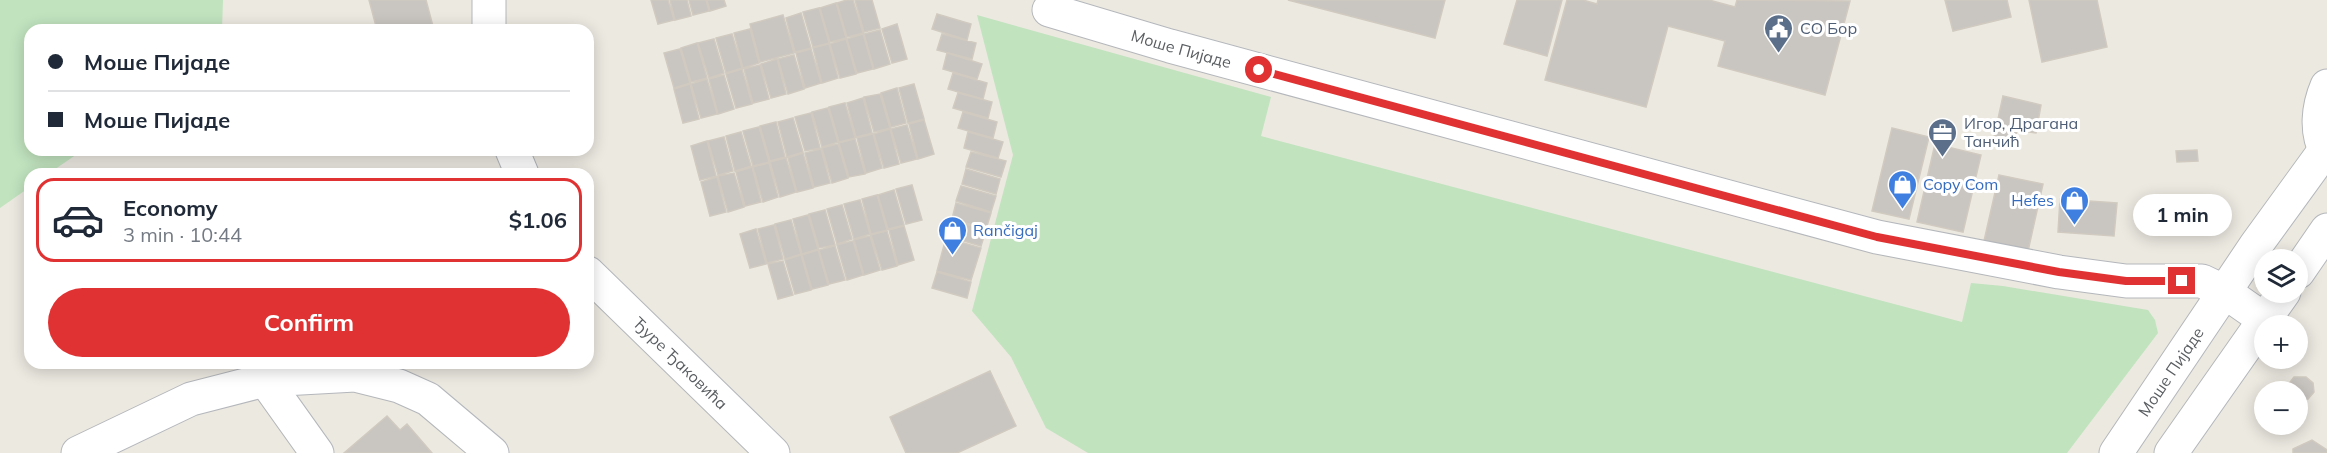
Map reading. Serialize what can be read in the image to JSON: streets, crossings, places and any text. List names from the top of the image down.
{
  "streets": {
    "street": ["Моше Пијаде", "Ђуре Ђаковића"]
  },
  "places": {
    "public building": ["СО Бор"],
    "office": ["Игор, Драгана Танчић"],
    "shop": ["Copy Com", "Hefes", "Rančigaj"]
  },
  "page": {
    "banner": ["Моше Пијаде", "Моше Пијаде"],
    "list": [
      {
        "name": "Economy",
        "note": "3 min · 10:44",
        "value": "$1.06"
      }
    ],
    "bubble": "1 min",
    "map_buttons": ["+", "−"],
    "buttons": "Confirm"
  }
}
